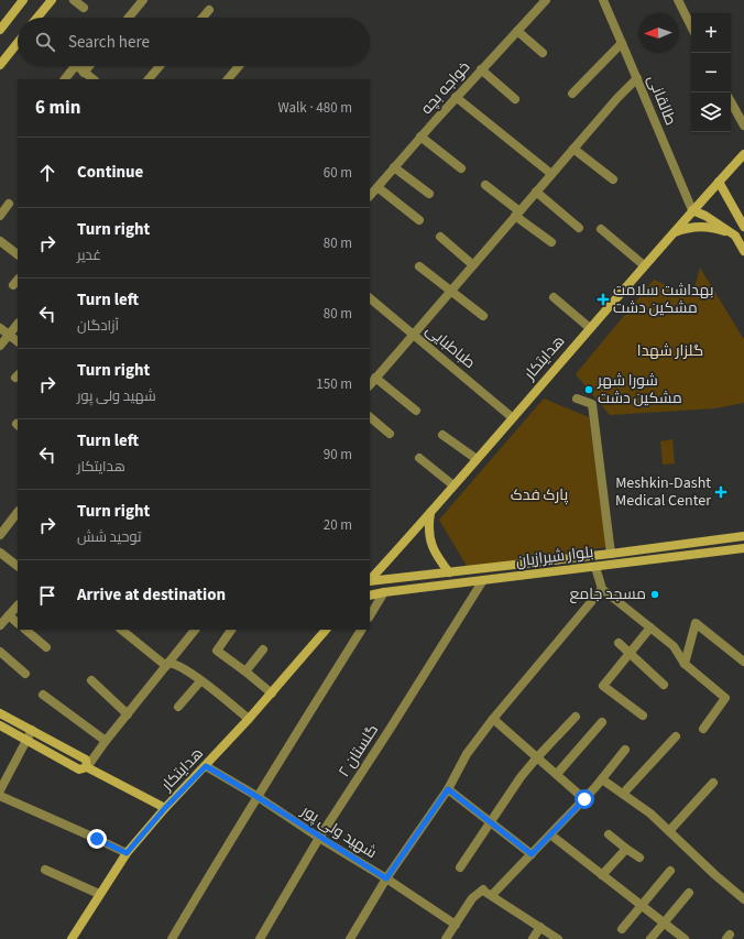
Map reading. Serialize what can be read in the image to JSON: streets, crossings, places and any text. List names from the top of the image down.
{
  "streets": {
    "main road": ["هدایتکار", "بلوار شیرازیان"],
    "street": [
      "خواجه بچه",
      "طالقانی",
      "طباطبایی",
      "گلستان ۲",
      "شهید ولی پور"
    ]
  },
  "crossings": [
    ["طالقانی", "هدایتکار"],
    ["طباطبایی", "هدایتکار"],
    ["هدایتکار", "شهید ولی پور"],
    ["بلوار شیرازیان", "گلستان ۲"],
    ["گلستان ۲", "شهید ولی پور"]
  ],
  "parks": ["گلزار شهدا", "پارک فدک"],
  "places": {
    "health": ["بهداشت سلامت مشکین دشت", "Meshkin-Dasht Medical Center"],
    "other": ["شورا شهر مشکین دشت", "مسجد جامع"]
  },
  "north": "left",
  "page": {
    "map_buttons": ["+", "−"],
    "search": "Search here",
    "heading": ["6 min", "Walk · 480 m"],
    "list": [
      ["Continue", "60 m"],
      ["Turn right", "غدیر", "80 m"],
      ["Turn left", "آزادگان", "80 m"],
      ["Turn right", "شهید ولی پور", "150 m"],
      ["Turn left", "هدایتکار", "90 m"],
      ["Turn right", "توحید شش", "20 m"],
      "Arrive at destination"
    ]
  }
}
